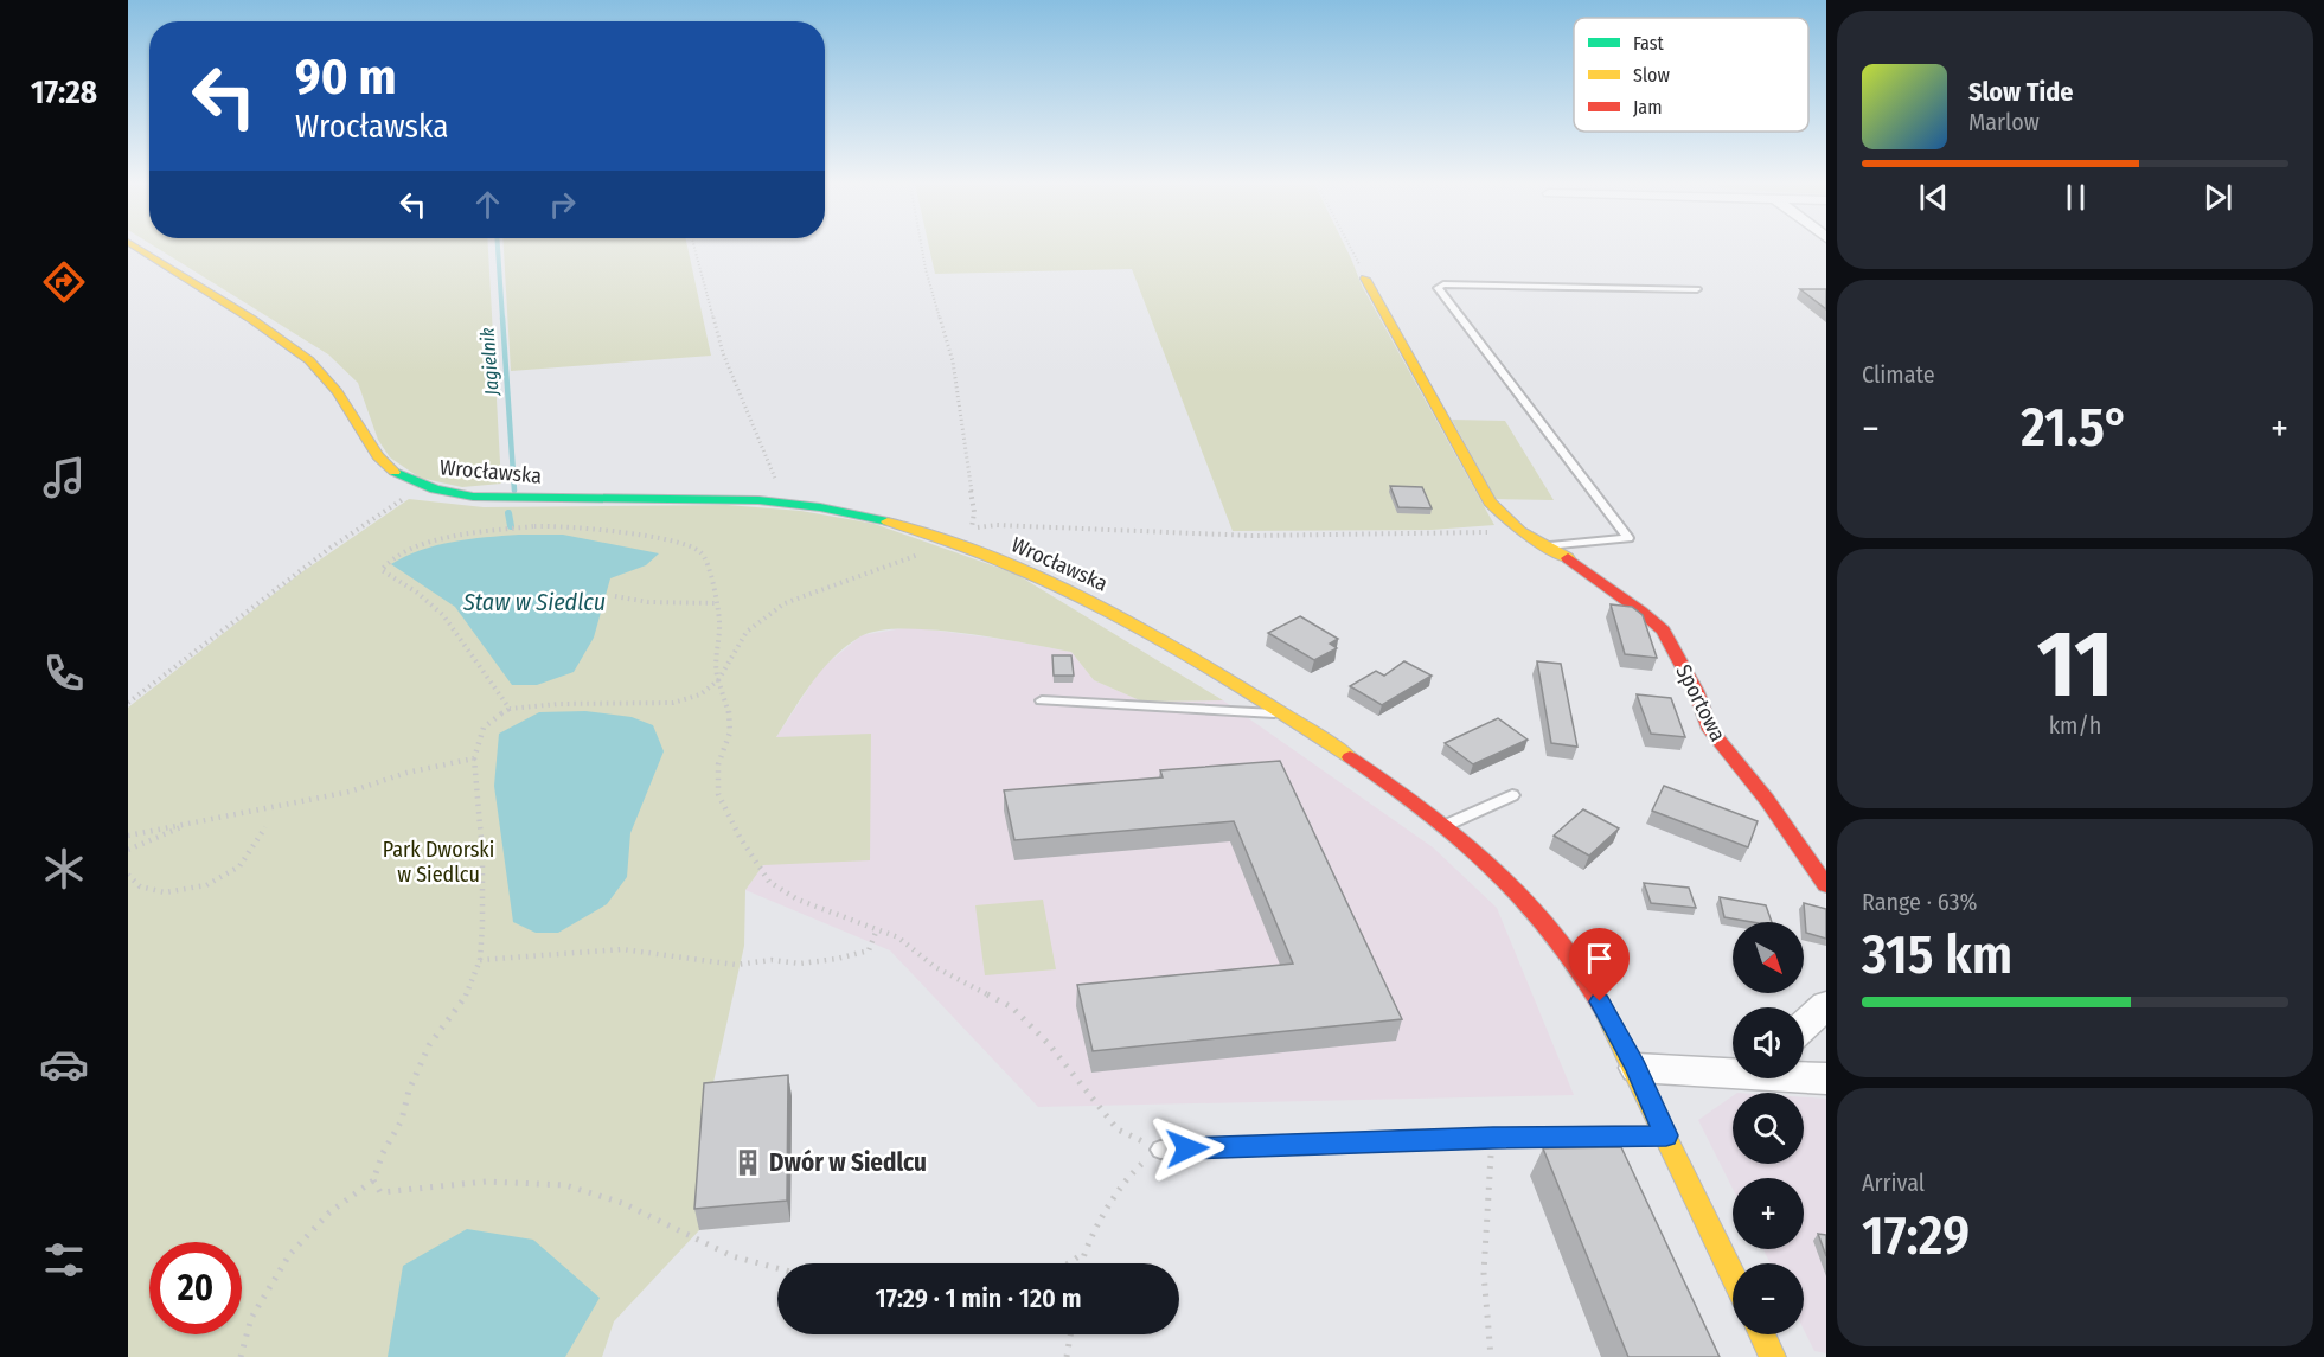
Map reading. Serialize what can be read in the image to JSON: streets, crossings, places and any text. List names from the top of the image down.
{
  "streets": {
    "street": ["Wrocławska", "Sportowa"]
  },
  "water": ["Jagielnik", "Staw w Siedlcu"],
  "parks": ["Park Dworski w Siedlcu"],
  "places": {
    "building": ["Dwór w Siedlcu"]
  },
  "legend": ["Fast", "Slow", "Jam"],
  "north": "bottom right",
  "page": {
    "tabs": "17:28",
    "turn": ["90 m", "Wrocławska"],
    "song": ["Slow Tide", "Marlow"],
    "tile": [
      "Climate",
      ["11", "km/h"],
      ["Range · 63%", "315 km"],
      ["Arrival", "17:29"]
    ],
    "heat": ["−", "21.5°", "+"],
    "map_buttons": ["+", "−"],
    "limit": "20",
    "trip": "17:29 · 1 min · 120 m"
  }
}
